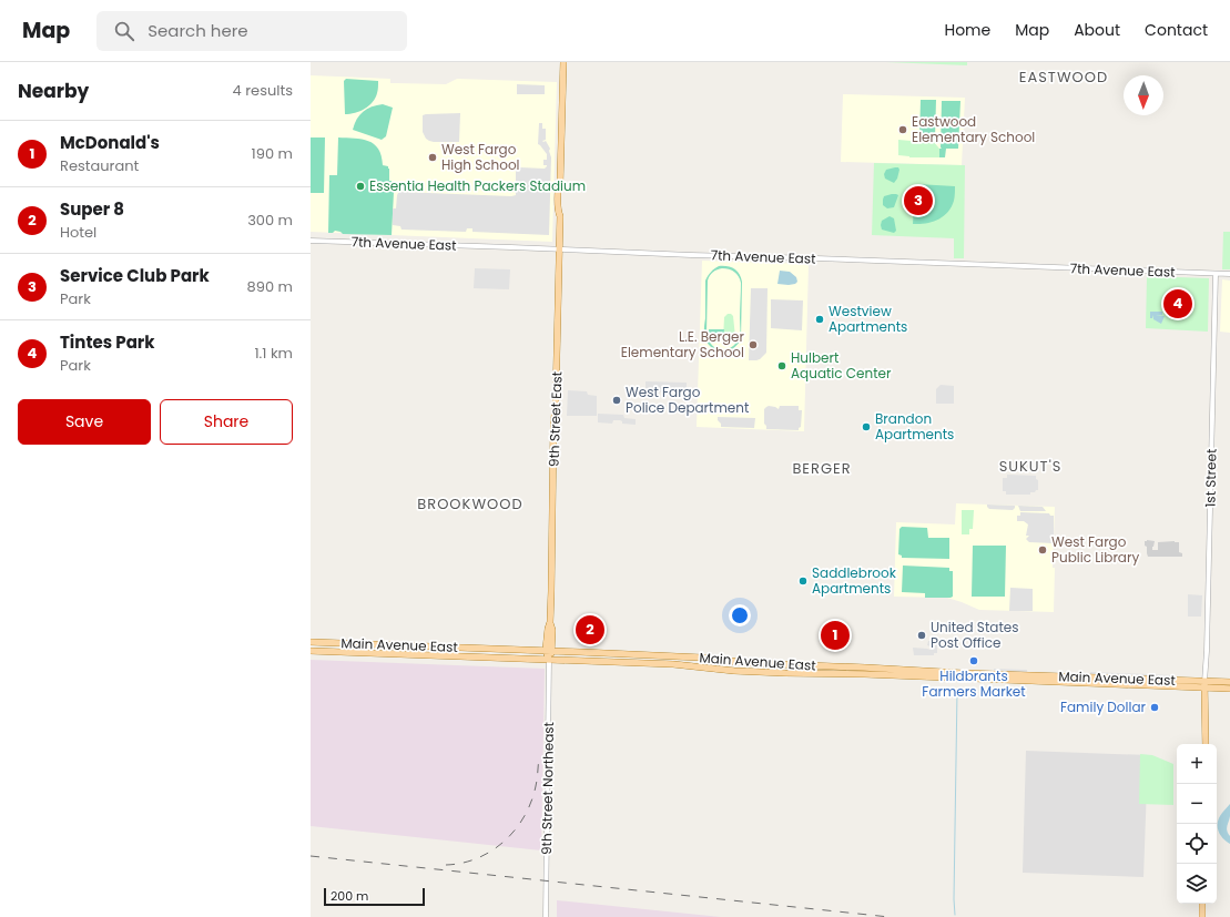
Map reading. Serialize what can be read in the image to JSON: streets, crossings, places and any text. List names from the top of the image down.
{
  "streets": {
    "main road": ["9th Street East", "Main Avenue East"],
    "street": ["7th Avenue East", "1st Street", "9th Street Northeast"]
  },
  "crossings": [
    ["7th Avenue East", "9th Street East"],
    ["7th Avenue East", "1st Street"],
    ["9th Street East", "Main Avenue East"],
    ["9th Street East", "9th Street Northeast"],
    ["1st Street", "Main Avenue East"],
    ["Main Avenue East", "9th Street Northeast"]
  ],
  "districts": [
    "EASTWOOD",
    "SUKUT'S",
    "BERGER",
    "BROOKWOOD"
  ],
  "places": [
    "Eastwood Elementary School",
    "West Fargo High School",
    "Essentia Health Packers Stadium",
    "Westview Apartments",
    "L.E. Berger Elementary School",
    "Hulbert Aquatic Center",
    "West Fargo Police Department",
    "Brandon Apartments",
    "West Fargo Public Library",
    "Saddlebrook Apartments",
    "United States Post Office",
    "Hildbrants Farmers Market",
    "Family Dollar"
  ],
  "scale_bar": "200 m",
  "north": "bottom",
  "page": {
    "header": "Map",
    "search": "Search here",
    "nav": [
      "Home",
      "Map",
      "About",
      "Contact"
    ],
    "heading": ["Nearby", "4 results"],
    "list": [
      {
        "mark": "1",
        "name": "McDonald's",
        "note": "Restaurant",
        "value": "190 m"
      },
      {
        "mark": "2",
        "name": "Super 8",
        "note": "Hotel",
        "value": "300 m"
      },
      {
        "mark": "3",
        "name": "Service Club Park",
        "note": "Park",
        "value": "890 m"
      },
      {
        "mark": "4",
        "name": "Tintes Park",
        "note": "Park",
        "value": "1.1 km"
      }
    ],
    "pins": [
      "3",
      "4",
      "2",
      "1"
    ],
    "buttons": ["Save", "Share"],
    "map_buttons": ["+", "−"],
    "scale": "200 m"
  }
}
